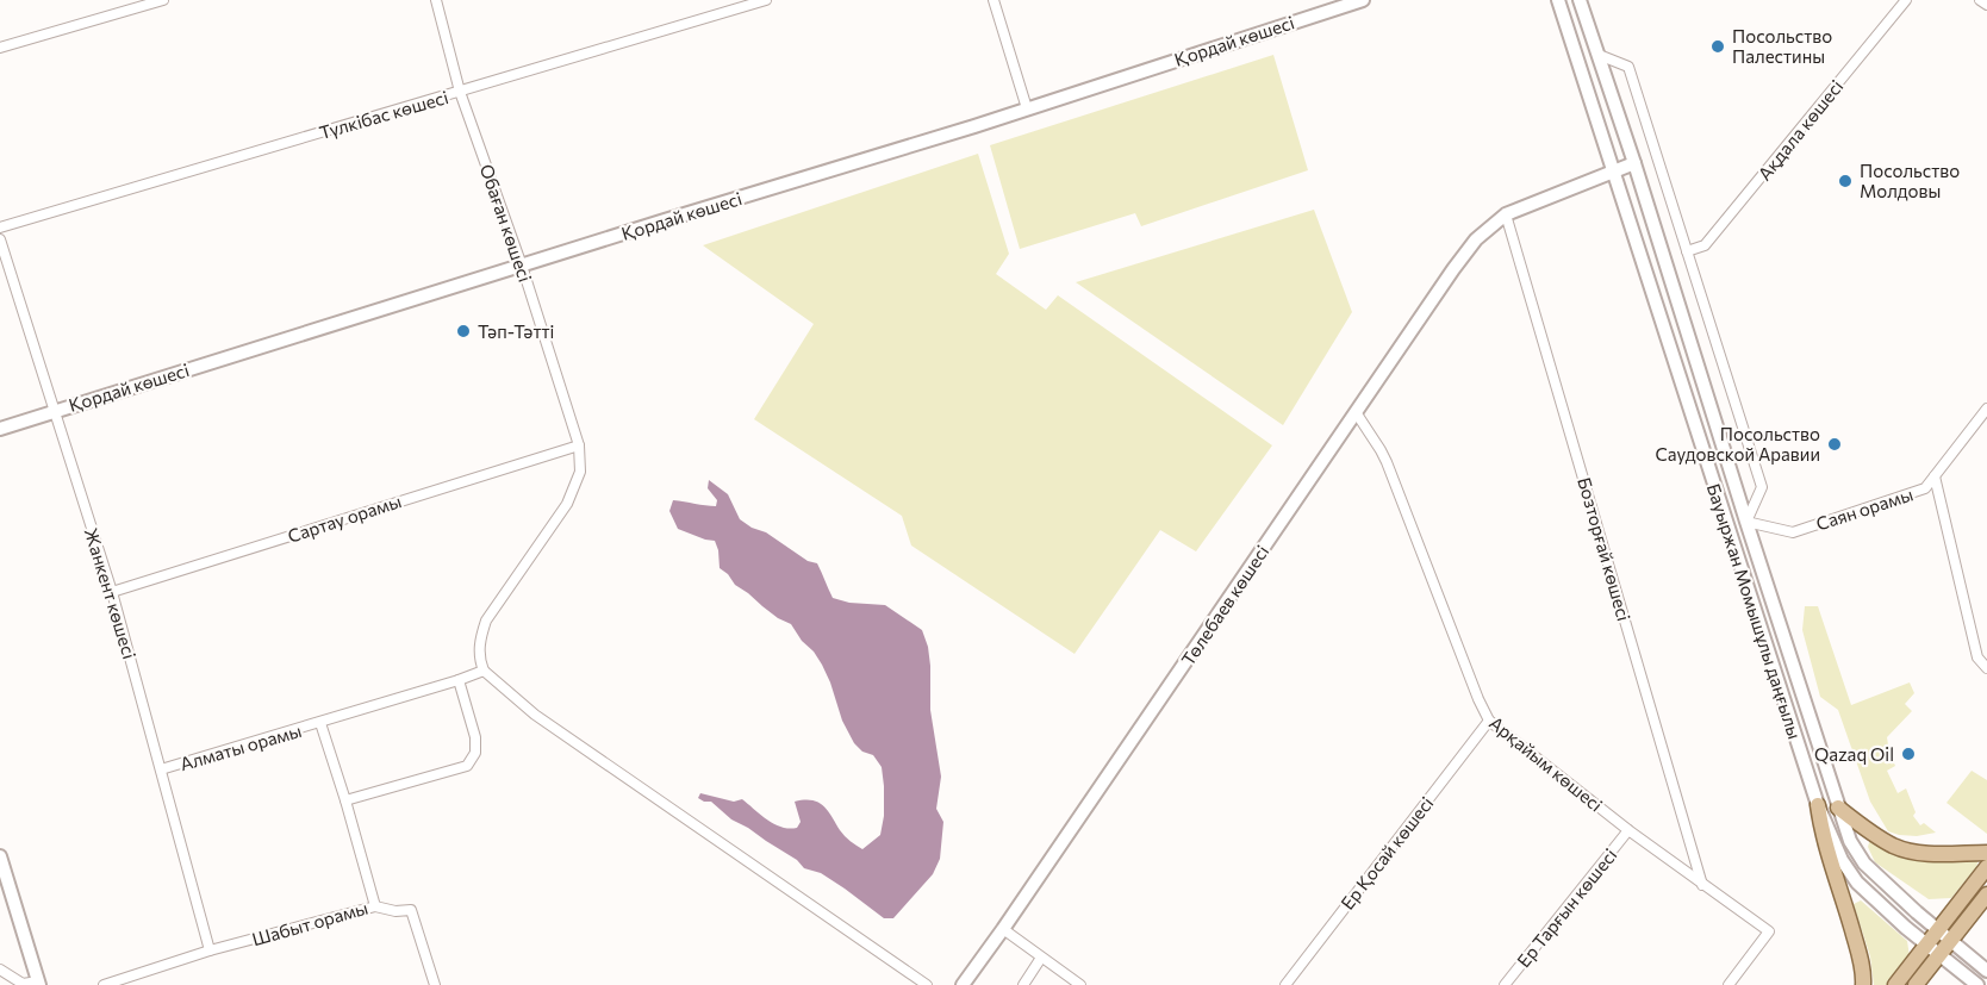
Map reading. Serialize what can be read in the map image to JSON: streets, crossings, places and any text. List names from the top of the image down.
{
  "streets": {
    "street": [
      "Қордай көшесі",
      "Түлкібас көшесі",
      "Ақдала көшесі",
      "Обаған көшесі",
      "Саян орамы",
      "Сартау орамы",
      "Бозторғай көшесі",
      "Жанкент көшесі",
      "Төлебаев көшесі",
      "Бауыржан Момышұлы даңғылы",
      "Алматы орамы",
      "Арқайым көшесі",
      "Ер Қосай көшесі",
      "Ер Тарғын көшесі",
      "Шабыт орамы"
    ]
  },
  "crossings": [
    ["Қордай көшесі", "Обаған көшесі"],
    ["Қордай көшесі", "Жанкент көшесі"],
    ["Түлкібас көшесі", "Обаған көшесі"],
    ["Обаған көшесі", "Сартау орамы"],
    ["Саян орамы", "Бауыржан Момышұлы даңғылы"],
    ["Сартау орамы", "Жанкент көшесі"],
    ["Бозторғай көшесі", "Төлебаев көшесі"],
    ["Бозторғай көшесі", "Арқайым көшесі"],
    ["Жанкент көшесі", "Алматы орамы"],
    ["Жанкент көшесі", "Шабыт орамы"],
    ["Төлебаев көшесі", "Арқайым көшесі"],
    ["Алматы орамы", "Шабыт орамы"],
    ["Арқайым көшесі", "Ер Қосай көшесі"],
    ["Арқайым көшесі", "Ер Тарғын көшесі"]
  ],
  "places": [
    "Посольство Палестины",
    "Посольство Молдовы",
    "Тәп-Тәтті",
    "Посольство Саудовской Аравии",
    "Qazaq Oil"
  ]
}
